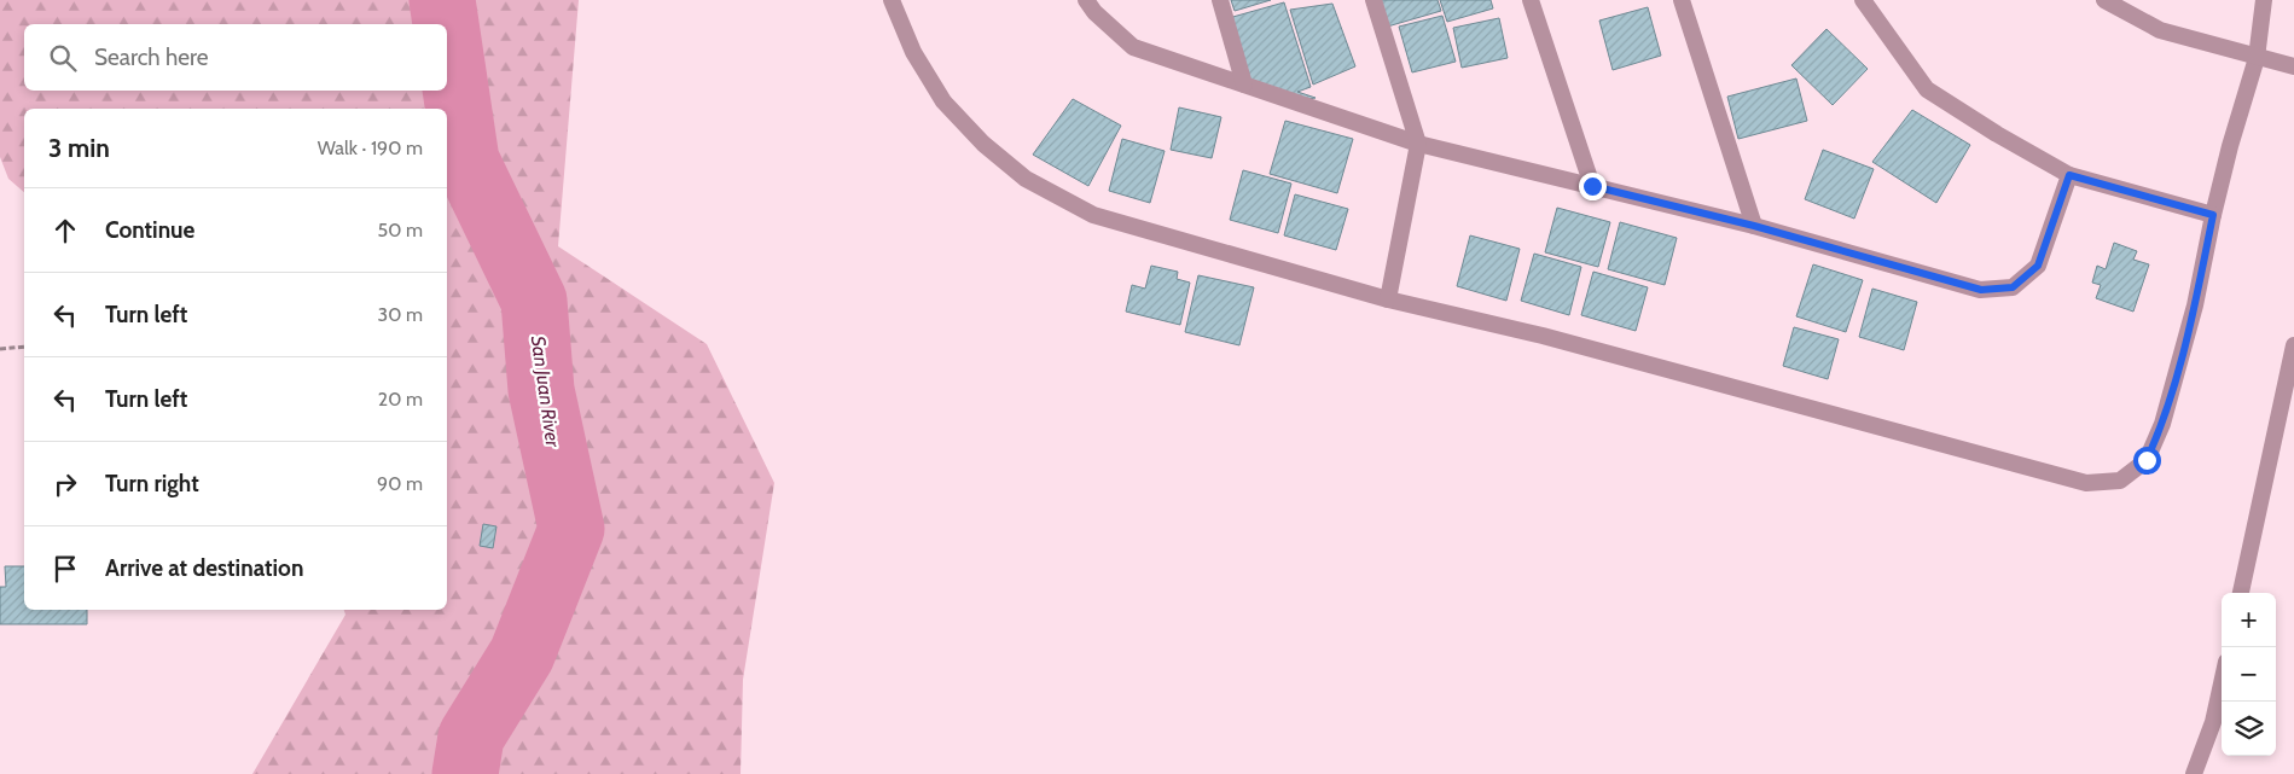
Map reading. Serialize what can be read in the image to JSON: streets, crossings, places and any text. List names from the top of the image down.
{
  "water": ["San Juan River"],
  "page": {
    "search": "Search here",
    "heading": ["3 min", "Walk · 190 m"],
    "list": [
      ["Continue", "50 m"],
      ["Turn left", "30 m"],
      ["Turn left", "20 m"],
      ["Turn right", "90 m"],
      "Arrive at destination"
    ],
    "map_buttons": ["+", "−"]
  }
}
